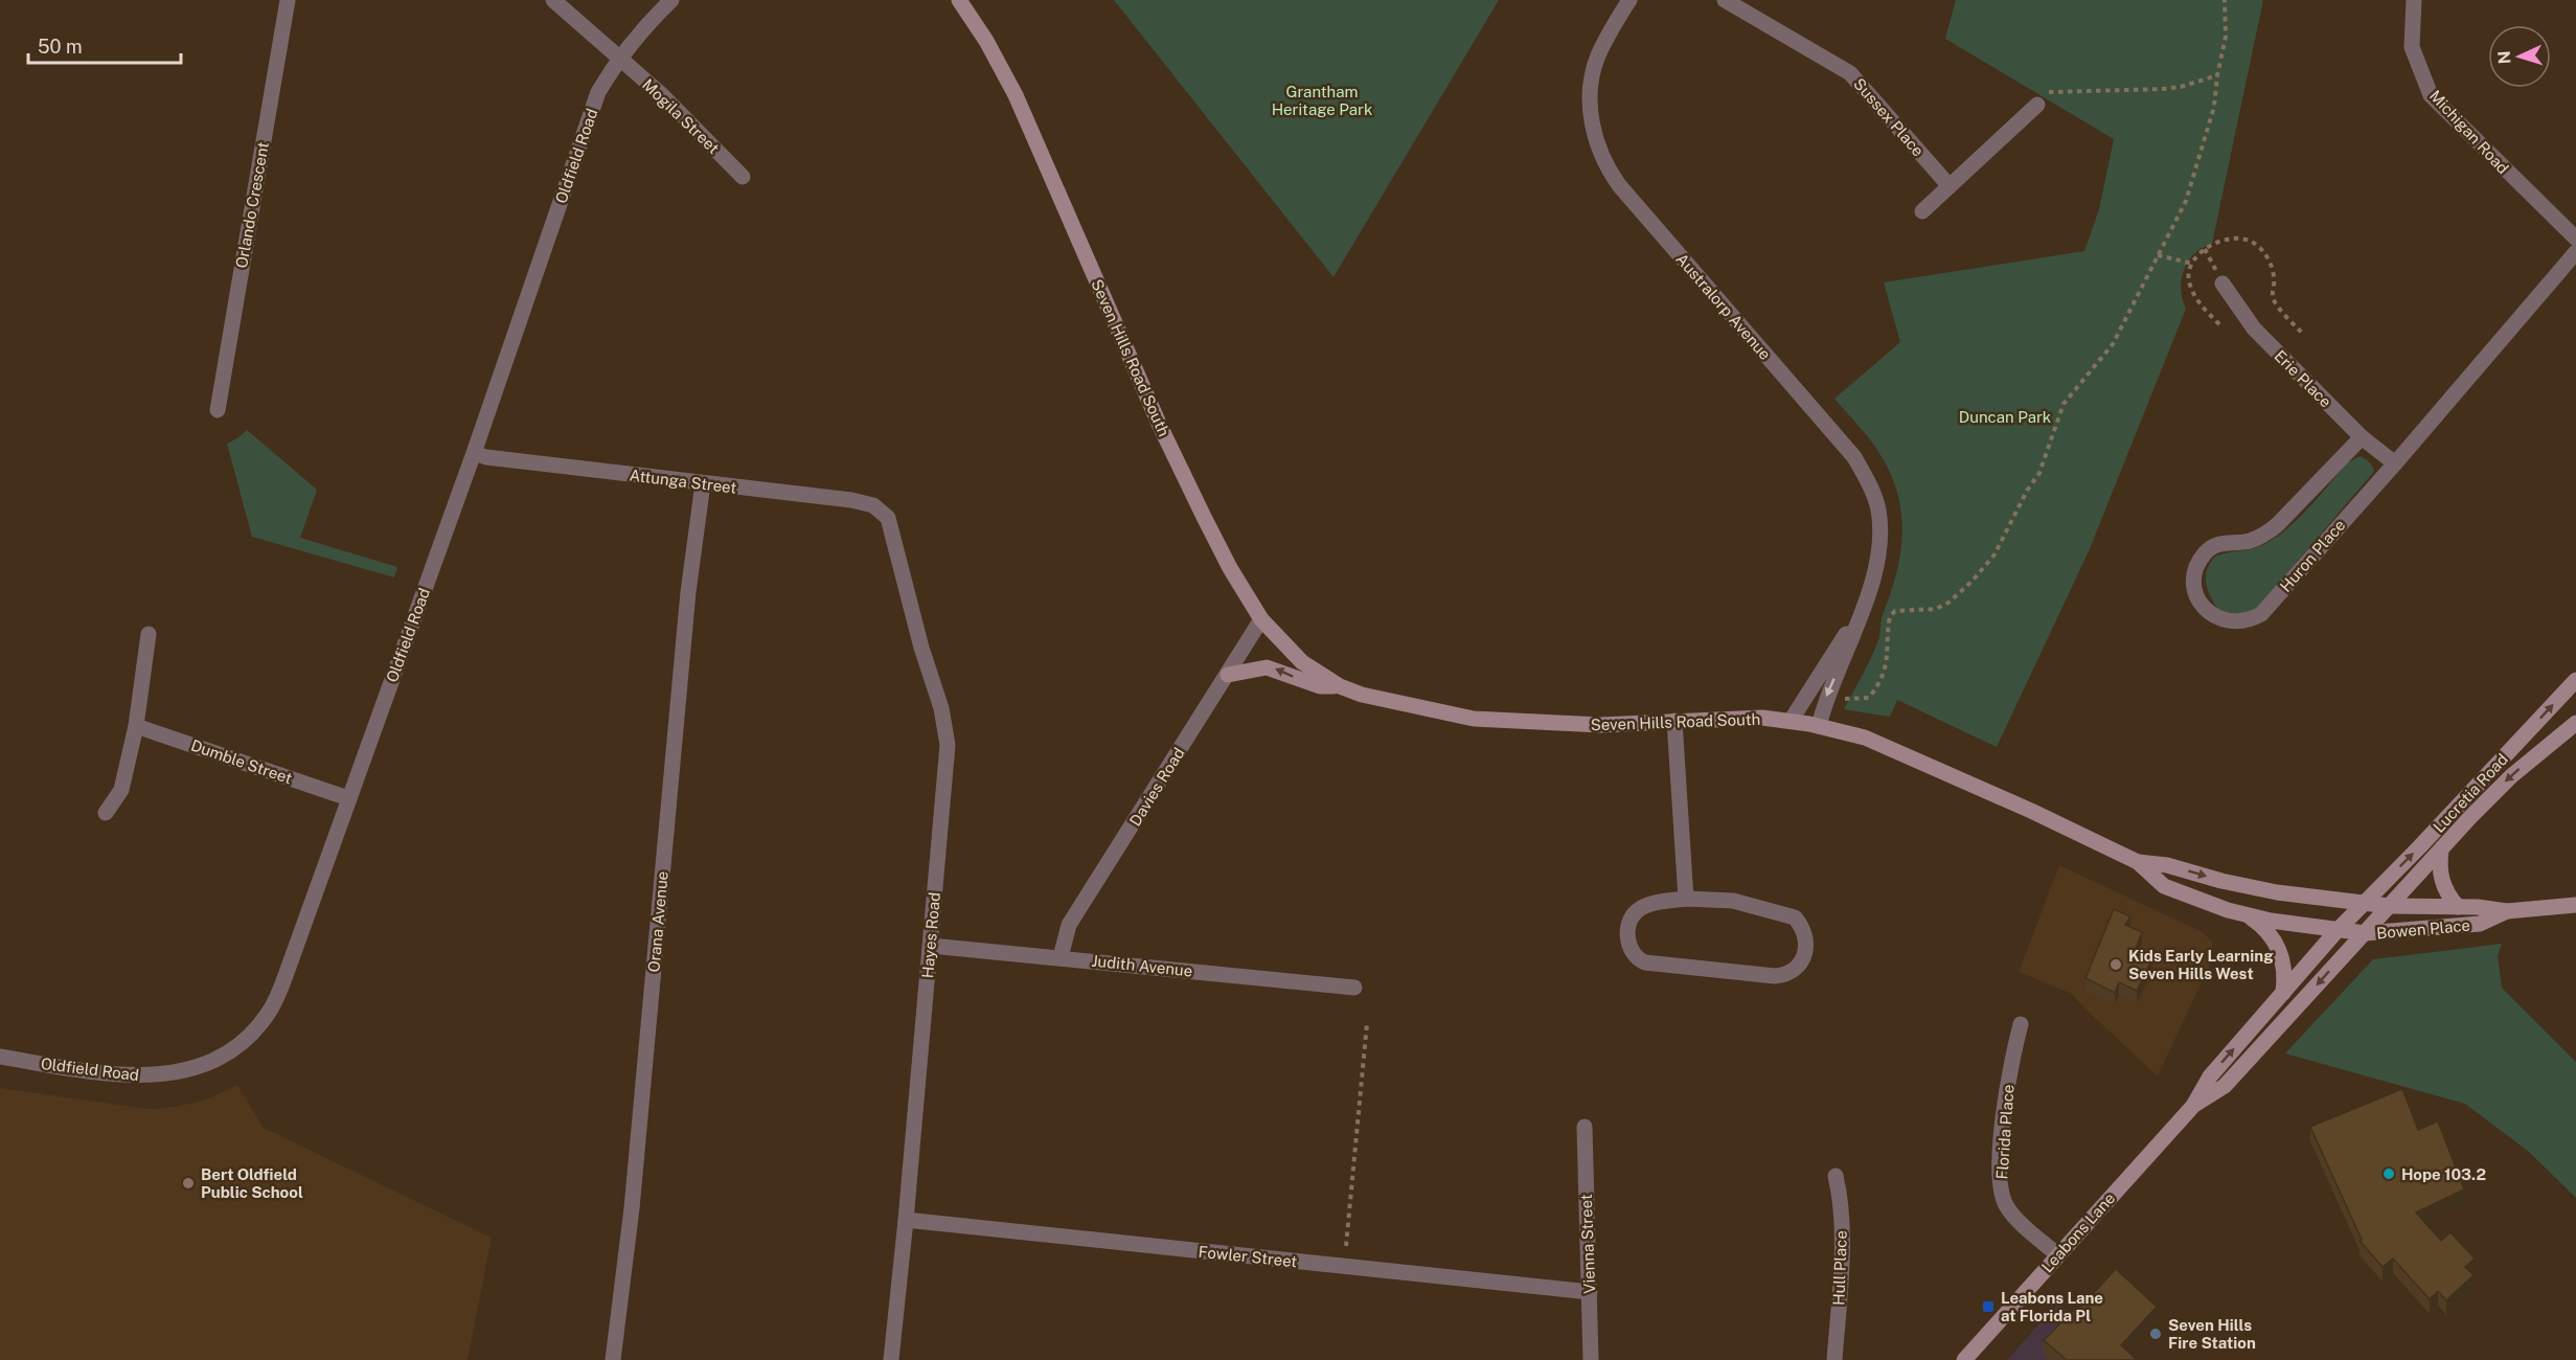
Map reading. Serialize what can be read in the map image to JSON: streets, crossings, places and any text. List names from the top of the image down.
{
  "streets": {
    "street": [
      "Mogila Street",
      "Sussex Place",
      "Michigan Road",
      "Oldfield Road",
      "Orlando Crescent",
      "Australorp Avenue",
      "Seven Hills Road South",
      "Erie Place",
      "Attunga Street",
      "Huron Place",
      "Dumble Street",
      "Davies Road",
      "Lucretia Road",
      "Orana Avenue",
      "Bowen Place",
      "Hayes Road",
      "Judith Avenue",
      "Florida Place",
      "Leabons Lane",
      "Vienna Street",
      "Fowler Street",
      "Hull Place"
    ]
  },
  "crossings": [
    ["Mogila Street", "Oldfield Road"],
    ["Oldfield Road", "Attunga Street"],
    ["Oldfield Road", "Dumble Street"],
    ["Australorp Avenue", "Seven Hills Road South"],
    ["Seven Hills Road South", "Davies Road"],
    ["Seven Hills Road South", "Lucretia Road"],
    ["Seven Hills Road South", "Bowen Place"],
    ["Seven Hills Road South", "Leabons Lane"],
    ["Erie Place", "Huron Place"],
    ["Attunga Street", "Orana Avenue"],
    ["Attunga Street", "Hayes Road"],
    ["Davies Road", "Judith Avenue"],
    ["Lucretia Road", "Bowen Place"],
    ["Lucretia Road", "Leabons Lane"],
    ["Bowen Place", "Leabons Lane"],
    ["Hayes Road", "Judith Avenue"],
    ["Hayes Road", "Fowler Street"],
    ["Florida Place", "Leabons Lane"],
    ["Vienna Street", "Fowler Street"]
  ],
  "parks": ["Grantham Heritage Park", "Duncan Park"],
  "places": {
    "other": [
      "Kids Early Learning Seven Hills West",
      "Hope 103.2",
      "Bert Oldfield Public School",
      "Seven Hills Fire Station"
    ],
    "transit": ["Leabons Lane at Florida Pl"]
  },
  "scale_bar": "50 m",
  "north": "left"
}
